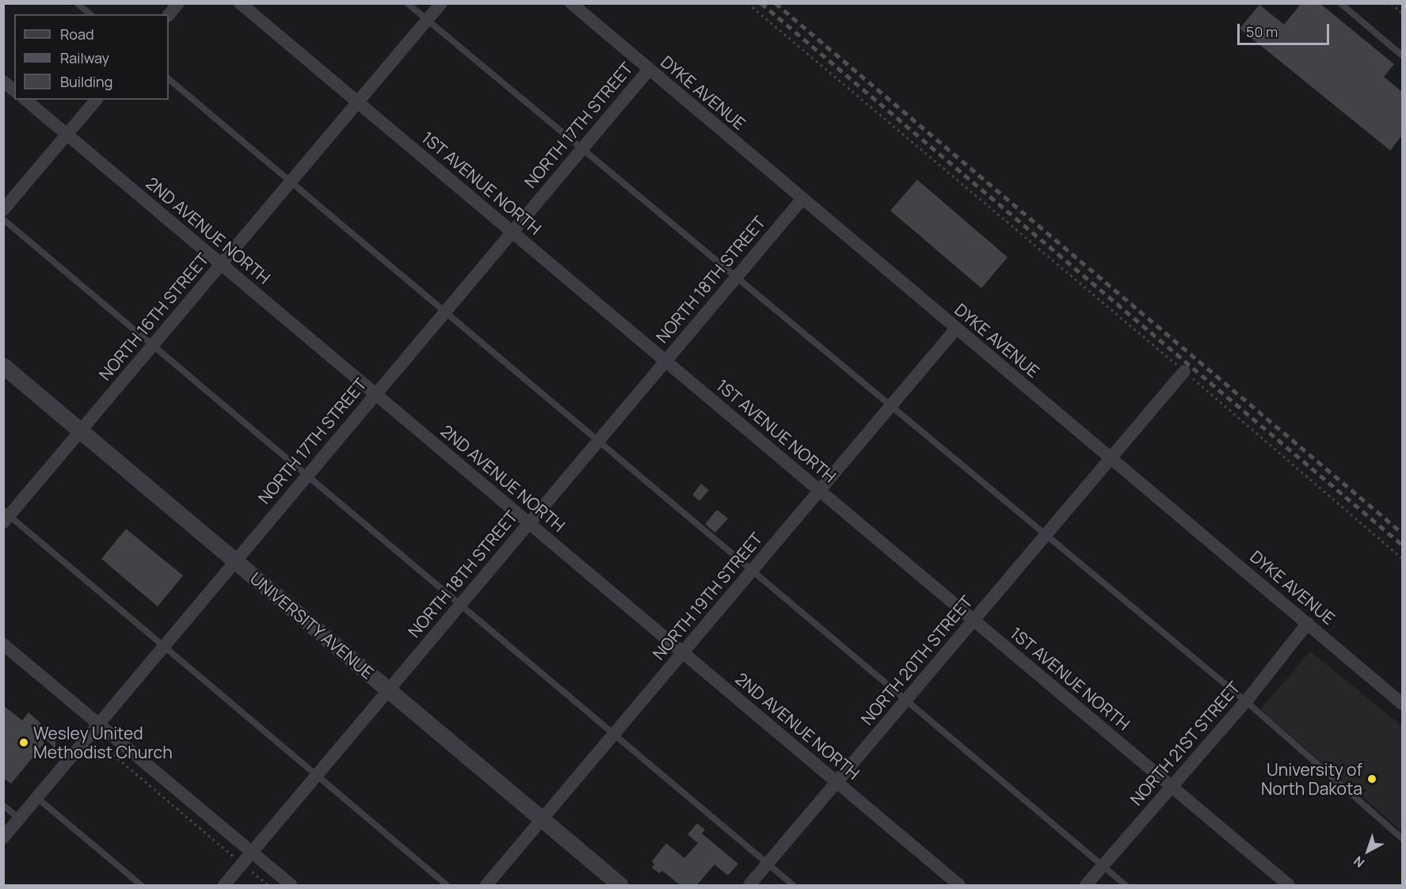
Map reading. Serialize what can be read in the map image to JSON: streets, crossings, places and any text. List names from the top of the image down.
{
  "streets": {
    "street": [
      "DYKE AVENUE",
      "NORTH 17TH STREET",
      "1ST AVENUE NORTH",
      "2ND AVENUE NORTH",
      "NORTH 18TH STREET",
      "NORTH 16TH STREET",
      "NORTH 19TH STREET",
      "UNIVERSITY AVENUE",
      "NORTH 20TH STREET",
      "NORTH 21ST STREET"
    ]
  },
  "crossings": [
    ["DYKE AVENUE", "NORTH 17TH STREET"],
    ["DYKE AVENUE", "NORTH 18TH STREET"],
    ["DYKE AVENUE", "NORTH 19TH STREET"],
    ["DYKE AVENUE", "NORTH 20TH STREET"],
    ["DYKE AVENUE", "NORTH 21ST STREET"],
    ["NORTH 17TH STREET", "1ST AVENUE NORTH"],
    ["NORTH 17TH STREET", "2ND AVENUE NORTH"],
    ["NORTH 17TH STREET", "UNIVERSITY AVENUE"],
    ["1ST AVENUE NORTH", "NORTH 18TH STREET"],
    ["1ST AVENUE NORTH", "NORTH 16TH STREET"],
    ["1ST AVENUE NORTH", "NORTH 19TH STREET"],
    ["1ST AVENUE NORTH", "NORTH 20TH STREET"],
    ["1ST AVENUE NORTH", "NORTH 21ST STREET"],
    ["2ND AVENUE NORTH", "NORTH 18TH STREET"],
    ["2ND AVENUE NORTH", "NORTH 16TH STREET"],
    ["2ND AVENUE NORTH", "NORTH 19TH STREET"],
    ["2ND AVENUE NORTH", "NORTH 20TH STREET"],
    ["NORTH 18TH STREET", "UNIVERSITY AVENUE"],
    ["NORTH 16TH STREET", "UNIVERSITY AVENUE"],
    ["NORTH 19TH STREET", "UNIVERSITY AVENUE"]
  ],
  "places": ["Wesley United Methodist Church", "University of North Dakota"],
  "legend": ["Road", "Railway", "Building"],
  "scale_bar": "50 m",
  "north": "bottom left"
}
